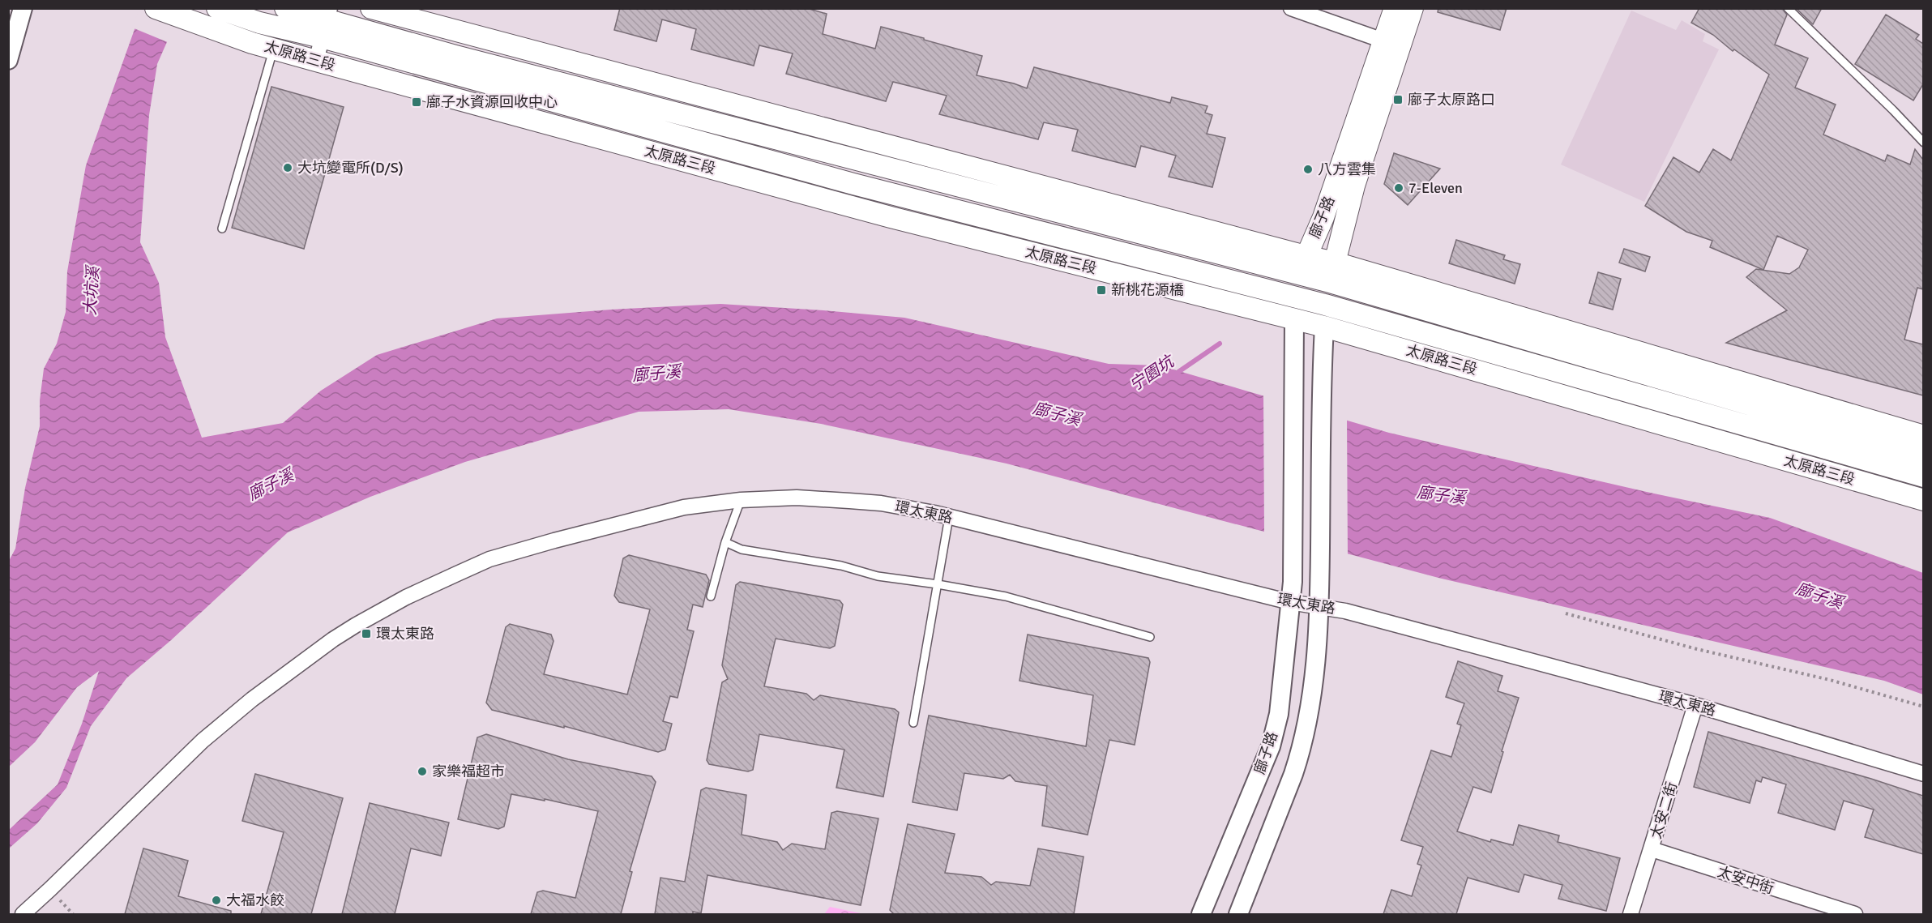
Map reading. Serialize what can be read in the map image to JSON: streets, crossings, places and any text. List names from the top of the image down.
{
  "streets": {
    "main road": ["太原路三段", "廍子路"],
    "street": ["環太東路", "太安二街", "太安中街"]
  },
  "crossings": [
    ["太原路三段", "廍子路"],
    ["廍子路", "環太東路"],
    ["環太東路", "太安二街"],
    ["太安二街", "太安中街"]
  ],
  "water": ["大坑溪", "廍子溪", "宁園坑"],
  "places": {
    "transit": [
      "廍子太原路口",
      "廍子水資源回收中心",
      "新桃花源橋",
      "環太東路"
    ],
    "other": [
      "大坑變電所(D/S)",
      "八方雲集",
      "7-Eleven",
      "家樂福超市",
      "大福水餃"
    ]
  }
}
